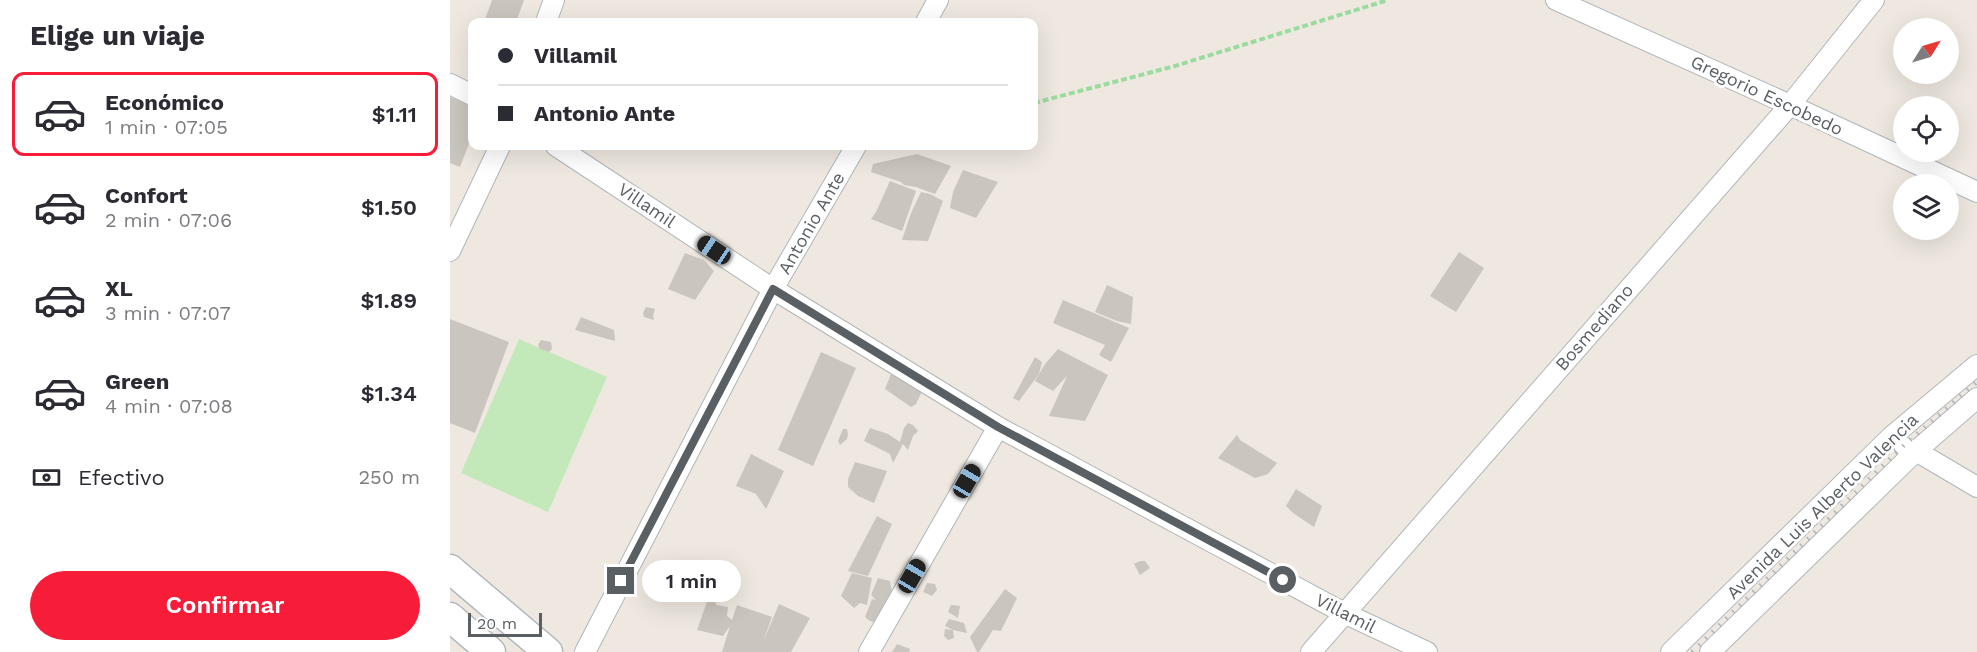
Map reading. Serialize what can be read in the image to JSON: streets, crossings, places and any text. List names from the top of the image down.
{
  "streets": {
    "street": [
      "Gregorio Escobedo",
      "Villamil",
      "Antonio Ante",
      "Bosmediano",
      "Avenida Luis Alberto Valencia"
    ]
  },
  "crossings": [
    ["Gregorio Escobedo", "Bosmediano"],
    ["Villamil", "Antonio Ante"],
    ["Villamil", "Bosmediano"]
  ],
  "scale_bar": "20 m",
  "north": "top right",
  "page": {
    "heading": "Elige un viaje",
    "banner": ["Villamil", "Antonio Ante"],
    "list": [
      {
        "name": "Económico",
        "note": "1 min · 07:05",
        "value": "$1.11"
      },
      {
        "name": "Confort",
        "note": "2 min · 07:06",
        "value": "$1.50"
      },
      {
        "name": "XL",
        "note": "3 min · 07:07",
        "value": "$1.89"
      },
      {
        "name": "Green",
        "note": "4 min · 07:08",
        "value": "$1.34"
      }
    ],
    "pay": ["Efectivo", "250 m"],
    "buttons": "Confirmar",
    "bubble": "1 min",
    "scale": "20 m"
  }
}
